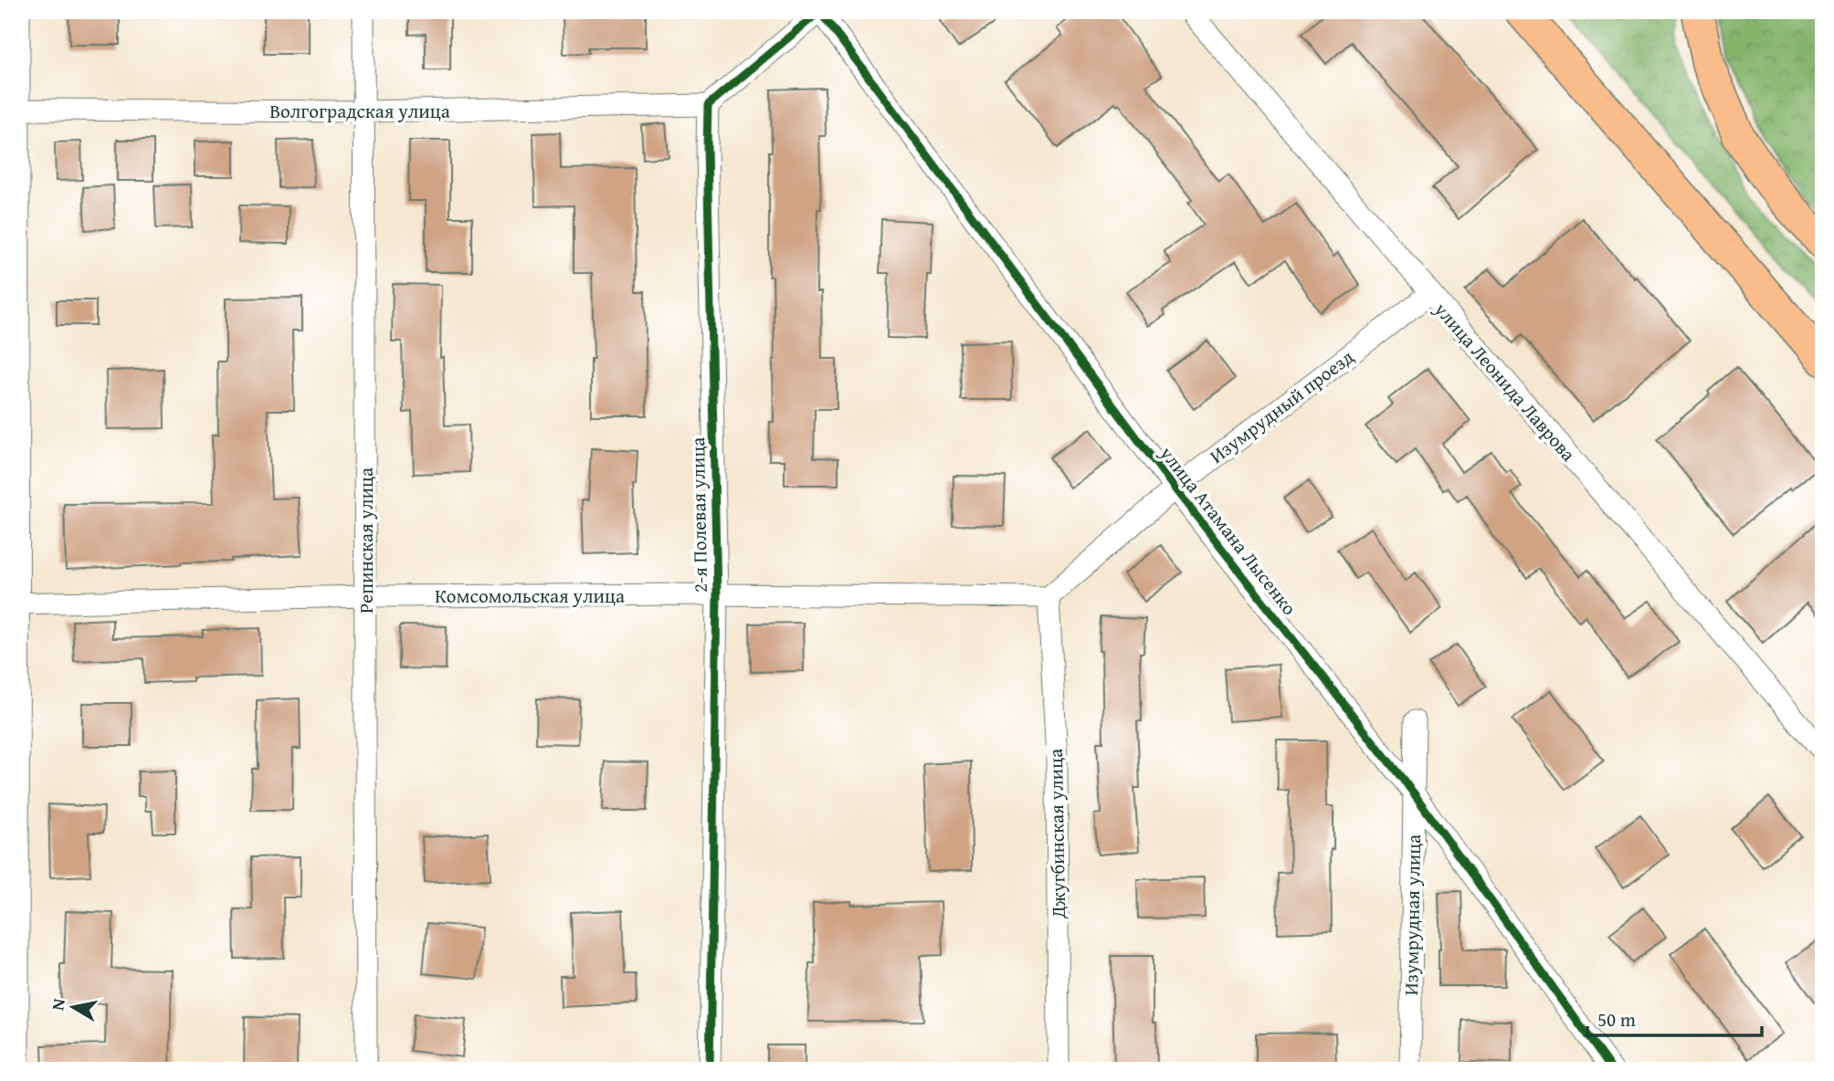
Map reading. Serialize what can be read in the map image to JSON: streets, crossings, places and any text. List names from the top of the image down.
{
  "streets": {
    "street": [
      "Волгоградская улица",
      "улица Леонида Лаврова",
      "Изумрудный проезд",
      "2-я Полевая улица",
      "улица Атамана Лысенко",
      "Репинская улица",
      "Комсомольская улица",
      "Джугбинская улица",
      "Изумрудная улица"
    ]
  },
  "crossings": [
    ["Волгоградская улица", "2-я Полевая улица"],
    ["Волгоградская улица", "Репинская улица"],
    ["улица Леонида Лаврова", "Изумрудный проезд"],
    ["Изумрудный проезд", "улица Атамана Лысенко"],
    ["Изумрудный проезд", "Комсомольская улица"],
    ["Изумрудный проезд", "Джугбинская улица"],
    ["2-я Полевая улица", "Комсомольская улица"],
    ["улица Атамана Лысенко", "Изумрудная улица"],
    ["Репинская улица", "Комсомольская улица"],
    ["Комсомольская улица", "Джугбинская улица"]
  ],
  "scale_bar": "50 m",
  "north": "left"
}
